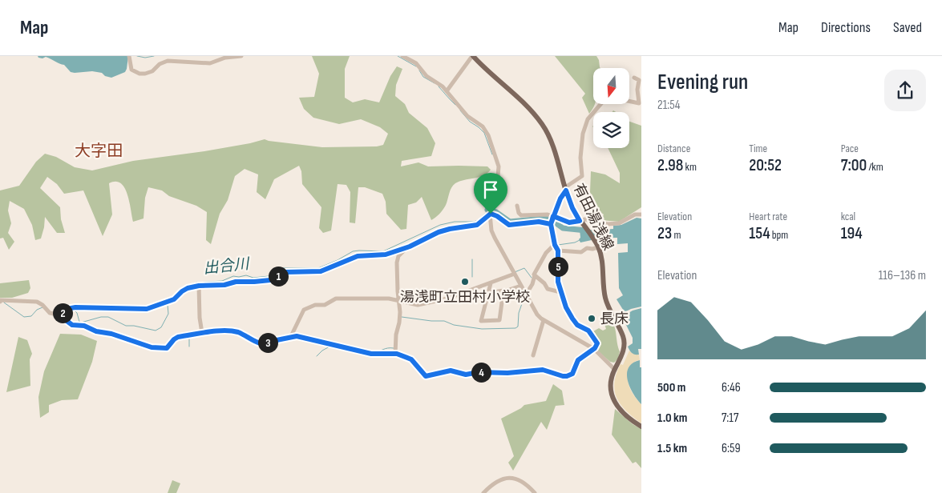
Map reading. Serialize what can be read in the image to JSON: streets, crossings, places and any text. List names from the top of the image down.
{
  "streets": {
    "main road": ["有田湯浅線"]
  },
  "districts": ["大字田"],
  "water": ["出合川"],
  "places": ["湯浅町立田村小学校", "長床"],
  "north": "bottom",
  "page": {
    "header": "Map",
    "nav": ["Map", "Directions", "Saved"],
    "heading": ["Evening run", "21:54"],
    "stats": [
      ["Distance", "2.98 km"],
      ["Time", "20:52"],
      ["Pace", "7:00 /km"],
      ["Elevation", "23 m"],
      ["Heart rate", "154 bpm"],
      ["kcal", "194"]
    ],
    "pins": [
      "5",
      "1",
      "2",
      "3",
      "4"
    ],
    "chart": ["Elevation", "116–136 m"],
    "list": [
      {
        "name": "500 m",
        "note": "6:46"
      },
      {
        "name": "1.0 km",
        "note": "7:17"
      },
      {
        "name": "1.5 km",
        "note": "6:59"
      }
    ]
  }
}
